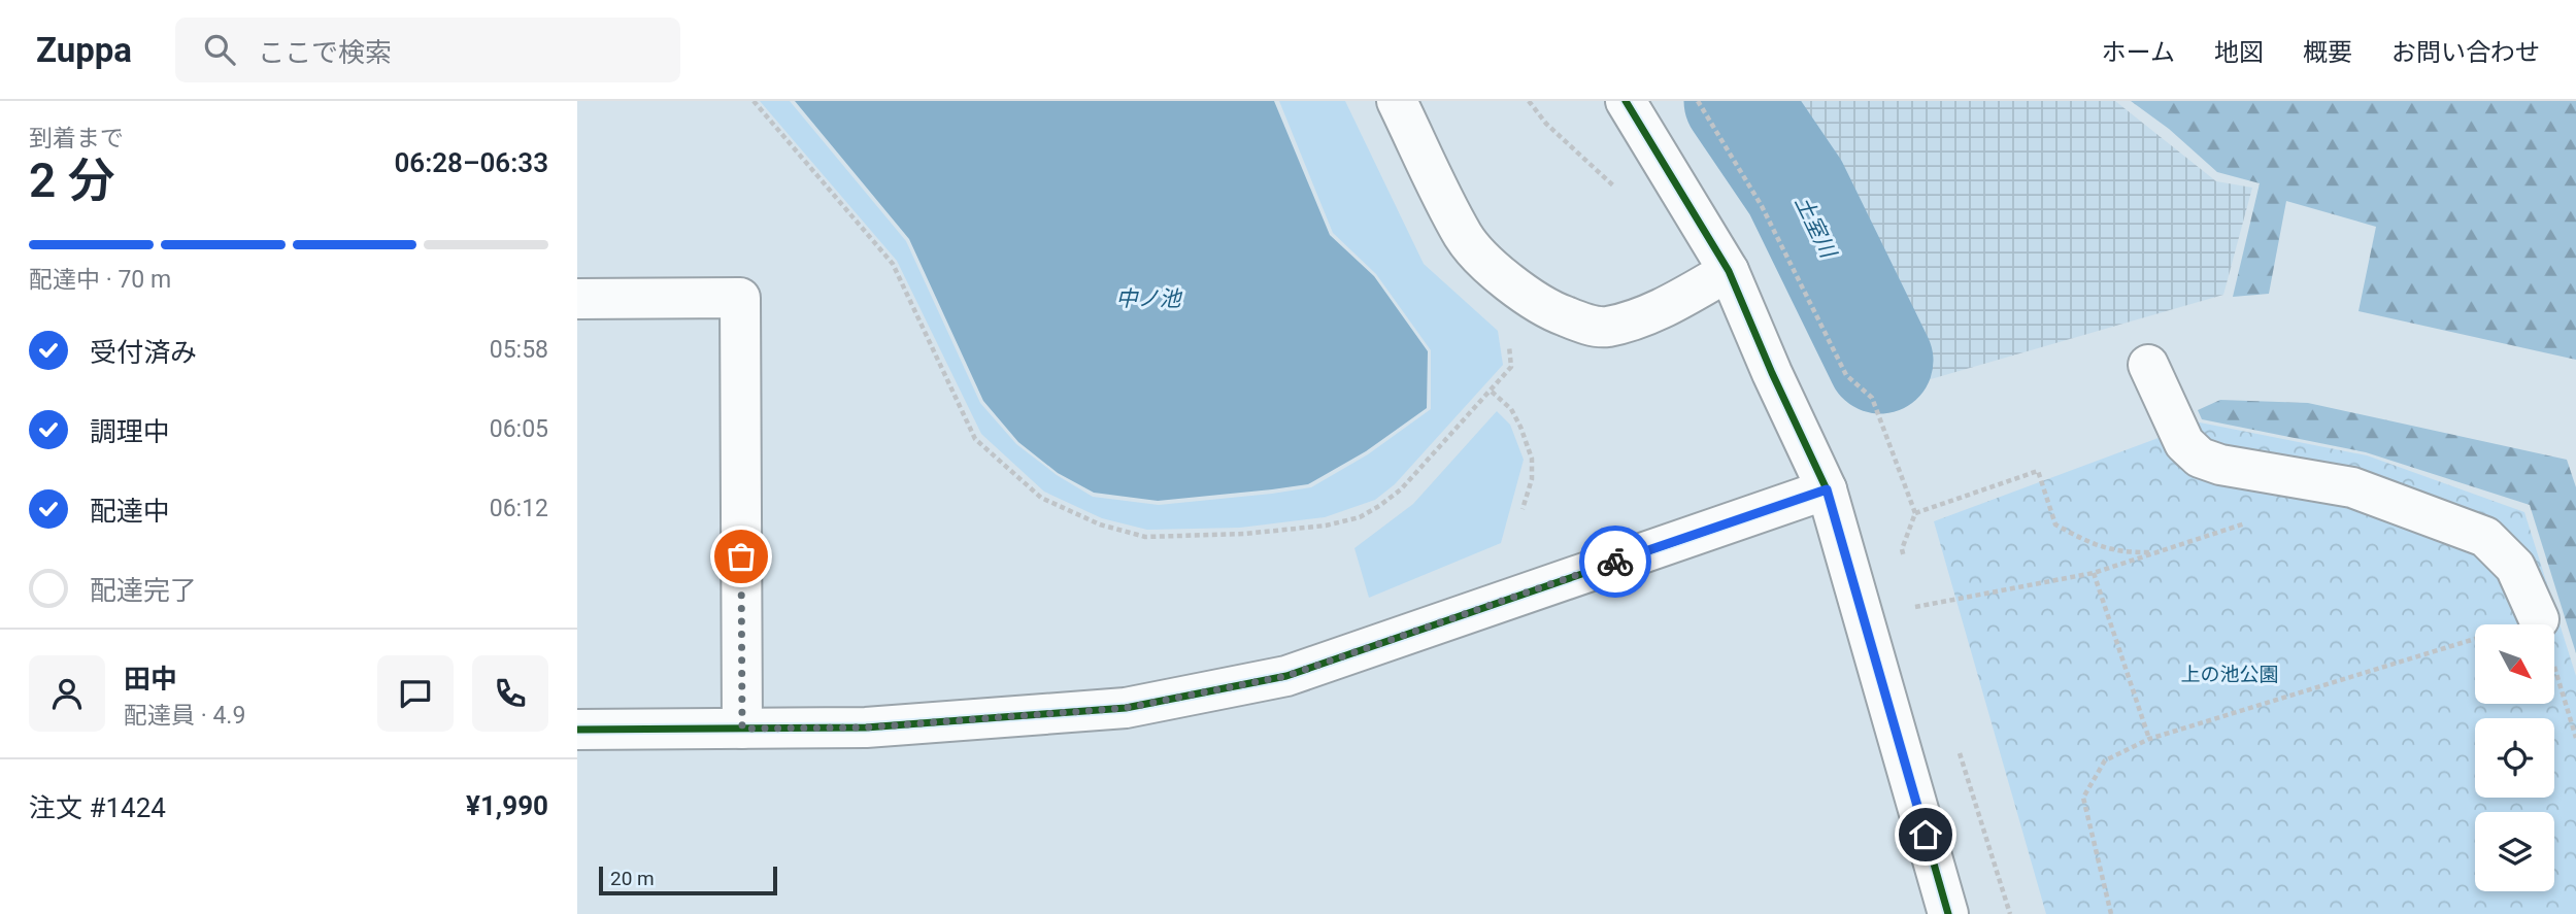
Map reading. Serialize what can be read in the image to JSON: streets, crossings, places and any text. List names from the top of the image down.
{
  "water": ["土室川", "中ノ池"],
  "parks": ["上の池公園"],
  "scale_bar": "20 m",
  "north": "bottom right",
  "page": {
    "header": "Zuppa",
    "search": "ここで検索",
    "nav": [
      "ホーム",
      "地図",
      "概要",
      "お問い合わせ"
    ],
    "heading": ["2 分", "到着まで", "06:28–06:33"],
    "panel": [
      "田中",
      "配達員 · 4.9",
      "注文 #1424",
      "¥1,990"
    ],
    "bar": "配達中 · 70 m",
    "list": [
      ["受付済み", "05:58"],
      ["調理中", "06:05"],
      ["配達中", "06:12"],
      "配達完了"
    ],
    "scale": "20 m"
  }
}
